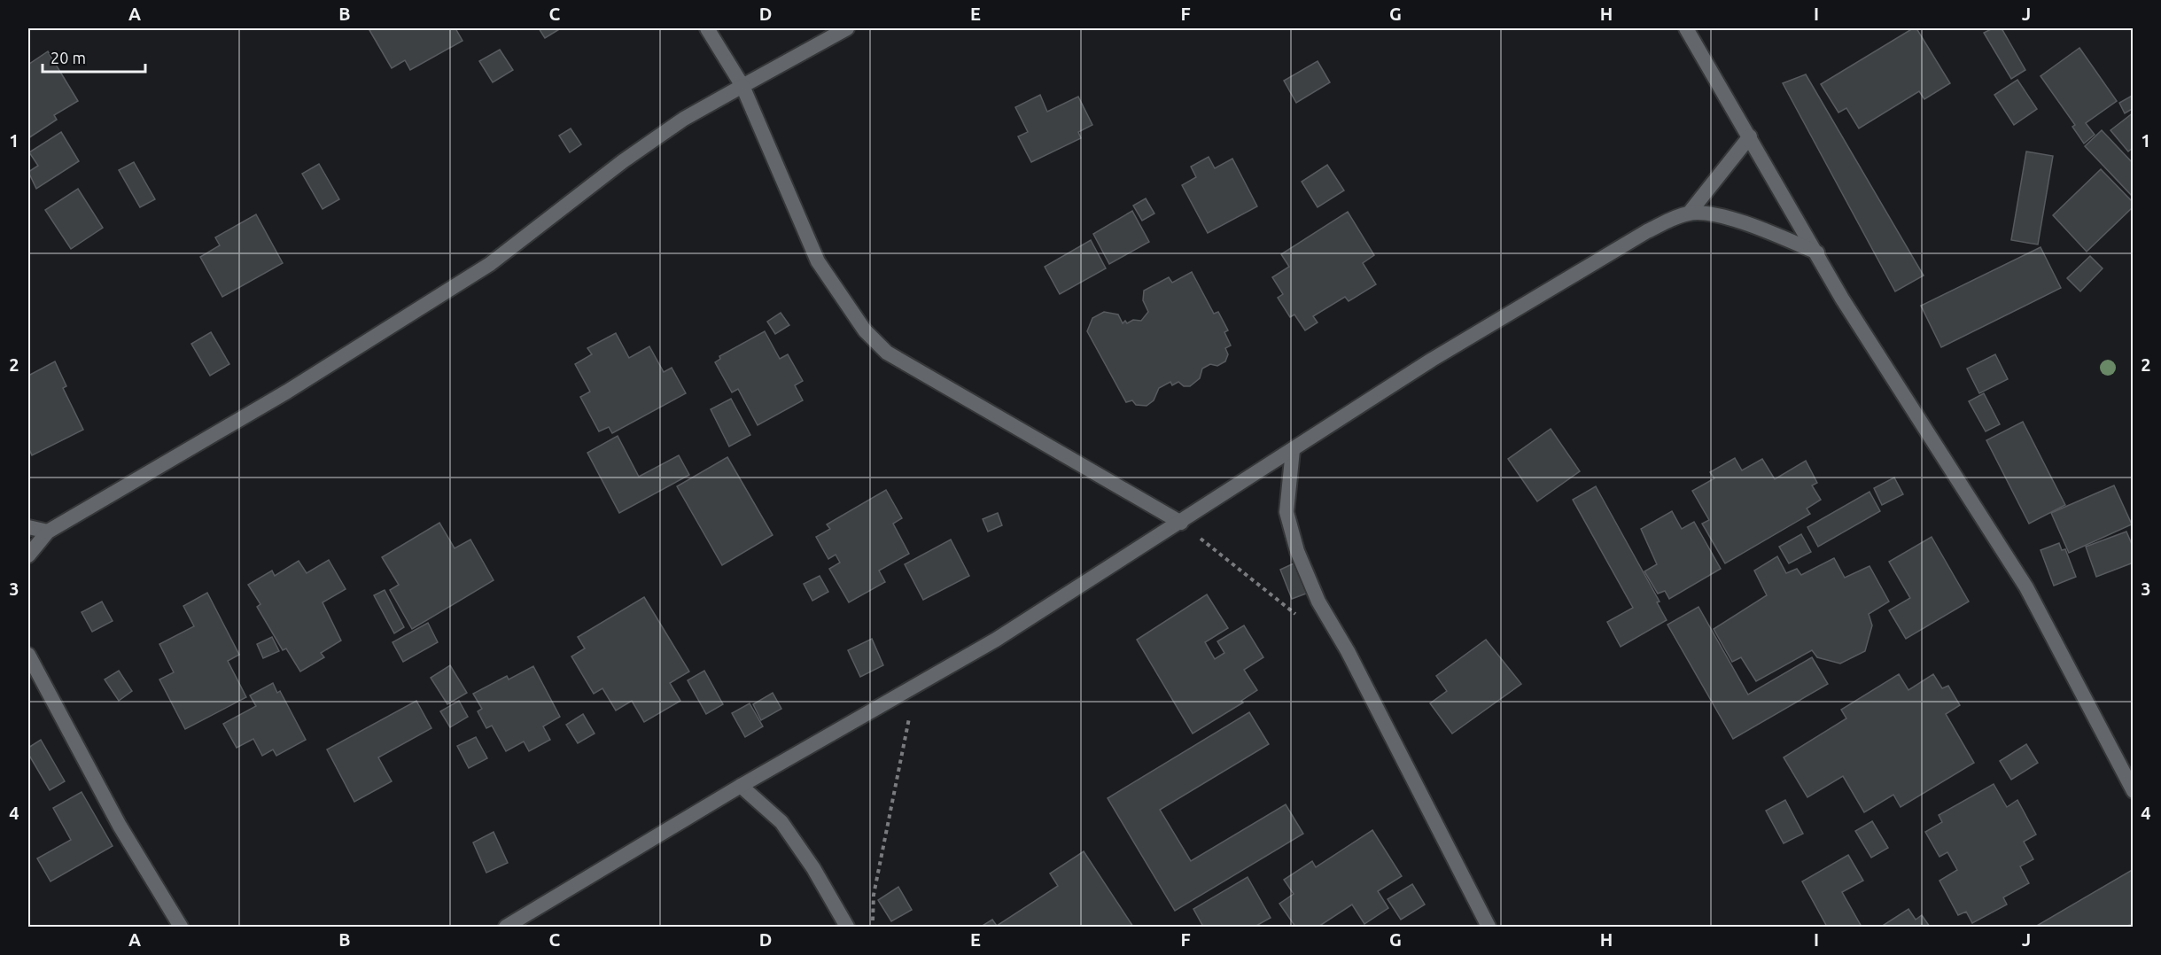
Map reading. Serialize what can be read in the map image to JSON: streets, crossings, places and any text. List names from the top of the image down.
{
  "scale_bar": "20 m",
  "grid": {
    "columns": [
      "A",
      "B",
      "C",
      "D",
      "E",
      "F",
      "G",
      "H",
      "I",
      "J"
    ],
    "rows": [
      "1",
      "2",
      "3",
      "4"
    ]
  }
}
